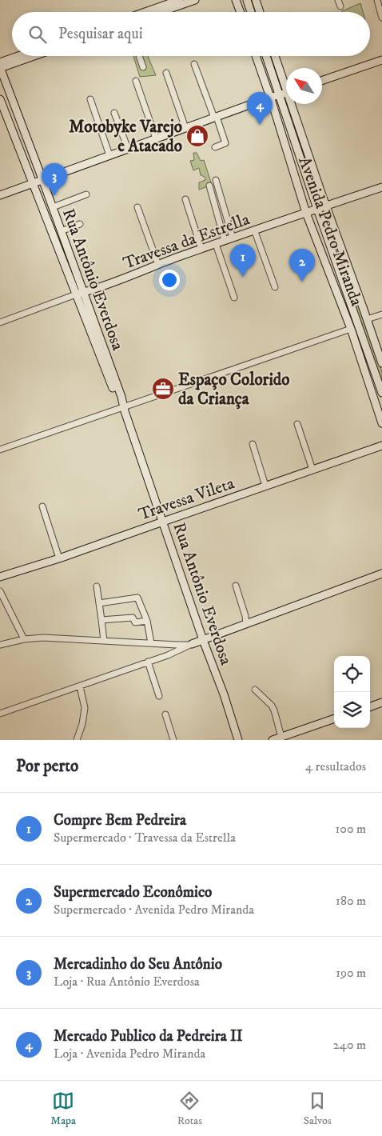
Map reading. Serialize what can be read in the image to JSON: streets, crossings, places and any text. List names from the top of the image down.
{
  "streets": {
    "street": [
      "Avenida Pedro Miranda",
      "Travessa da Estrella",
      "Rua Antônio Everdosa",
      "Travessa Vileta"
    ]
  },
  "crossings": [
    ["Avenida Pedro Miranda", "Travessa da Estrella"],
    ["Travessa da Estrella", "Rua Antônio Everdosa"],
    ["Rua Antônio Everdosa", "Travessa Vileta"]
  ],
  "places": {
    "shop": ["Motobyke Varejo e Atacado"],
    "office": ["Espaço Colorido da Criança"]
  },
  "north": "top left",
  "page": {
    "search": "Pesquisar aqui",
    "pins": [
      "4",
      "3",
      "1",
      "2"
    ],
    "heading": ["Por perto", "4 resultados"],
    "list": [
      {
        "mark": "1",
        "name": "Compre Bem Pedreira",
        "note": "Supermercado · Travessa da Estrella",
        "value": "100 m"
      },
      {
        "mark": "2",
        "name": "Supermercado Econômico",
        "note": "Supermercado · Avenida Pedro Miranda",
        "value": "180 m"
      },
      {
        "mark": "3",
        "name": "Mercadinho do Seu Antônio",
        "note": "Loja · Rua Antônio Everdosa",
        "value": "190 m"
      },
      {
        "mark": "4",
        "name": "Mercado Publico da Pedreira II",
        "note": "Loja · Avenida Pedro Miranda",
        "value": "240 m"
      }
    ],
    "nav": ["Mapa", "Rotas", "Salvos"]
  }
}
